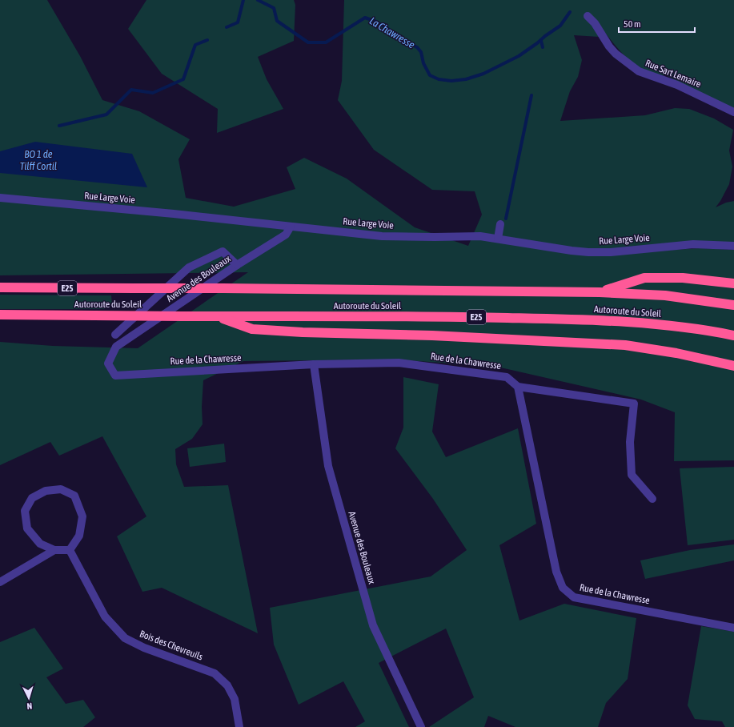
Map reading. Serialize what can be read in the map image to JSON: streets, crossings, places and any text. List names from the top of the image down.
{
  "streets": {
    "highway": ["E25", "Autoroute du Soleil"],
    "street": [
      "Rue Sart Lemaire",
      "Rue Large Voie",
      "Avenue des Bouleaux",
      "Rue de la Chawresse",
      "Bois des Chevreuils"
    ]
  },
  "crossings": [
    ["Rue Large Voie", "Avenue des Bouleaux"],
    ["Avenue des Bouleaux", "Rue de la Chawresse"]
  ],
  "water": ["La Chawresse", "BO 1 de Tilff Cortil"],
  "scale_bar": "50 m",
  "north": "bottom"
}
